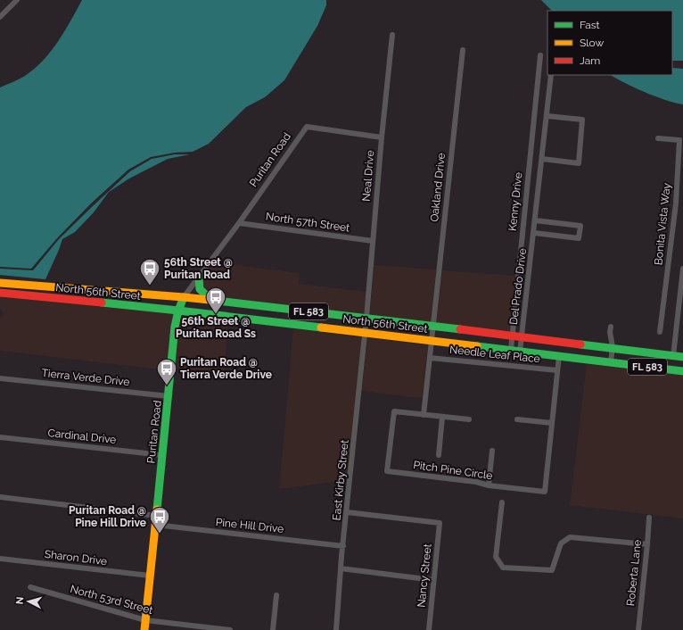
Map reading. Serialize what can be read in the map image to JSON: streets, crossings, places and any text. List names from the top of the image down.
{
  "streets": {
    "main road": ["Puritan Road", "North 56th Street", "FL 583"],
    "street": [
      "Neal Drive",
      "Oakland Drive",
      "Kenny Drive",
      "North 57th Street",
      "Bonita Vista Way",
      "Del Prado Drive",
      "Needle Leaf Place",
      "Tierra Verde Drive",
      "Cardinal Drive",
      "Pitch Pine Circle",
      "East Kirby Street",
      "Pine Hill Drive",
      "Sharon Drive",
      "Roberta Lane",
      "Nancy Street",
      "North 53rd Street"
    ]
  },
  "crossings": [
    ["Puritan Road", "Neal Drive"],
    ["Puritan Road", "North 57th Street"],
    ["Puritan Road", "North 56th Street"],
    ["Puritan Road", "Tierra Verde Drive"],
    ["Puritan Road", "Cardinal Drive"],
    ["Puritan Road", "Pine Hill Drive"],
    ["Puritan Road", "Sharon Drive"],
    ["Puritan Road", "North 53rd Street"],
    ["Neal Drive", "North 57th Street"],
    ["Neal Drive", "North 56th Street"],
    ["Neal Drive", "East Kirby Street"],
    ["Oakland Drive", "North 56th Street"],
    ["Kenny Drive", "North 56th Street"],
    ["Del Prado Drive", "North 56th Street"],
    ["North 56th Street", "Pitch Pine Circle"],
    ["North 56th Street", "East Kirby Street"],
    ["Needle Leaf Place", "Pitch Pine Circle"],
    ["East Kirby Street", "Pine Hill Drive"],
    ["East Kirby Street", "Nancy Street"]
  ],
  "places": {
    "bus stop": [
      "56th Street @ Puritan Road",
      "56th Street @ Puritan Road Ss",
      "Puritan Road @ Tierra Verde Drive",
      "Puritan Road @ Pine Hill Drive"
    ]
  },
  "legend": ["Fast", "Slow", "Jam"],
  "north": "left"
}
